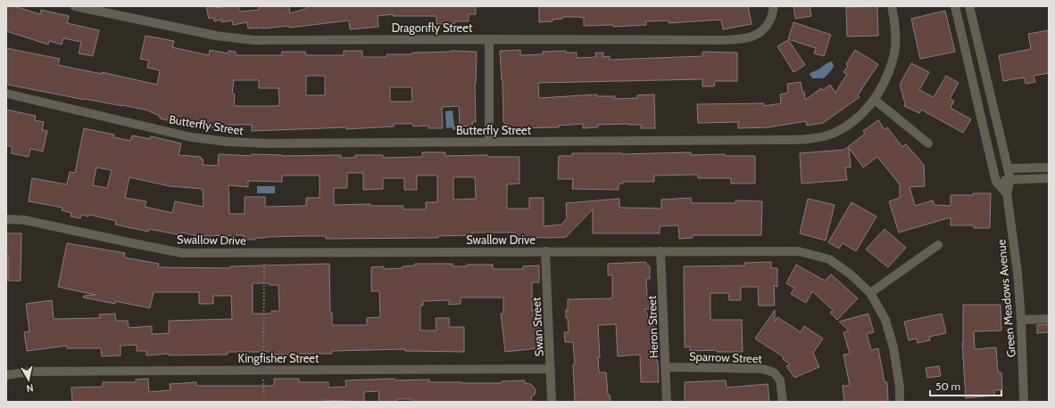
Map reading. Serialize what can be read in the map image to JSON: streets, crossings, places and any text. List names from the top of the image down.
{
  "streets": {
    "street": [
      "Dragonfly Street",
      "Butterfly Street",
      "Swallow Drive",
      "Green Meadows Avenue",
      "Swan Street",
      "Heron Street",
      "Sparrow Street",
      "Kingfisher Street"
    ]
  },
  "crossings": [
    ["Swallow Drive", "Swan Street"],
    ["Swallow Drive", "Heron Street"],
    ["Swan Street", "Kingfisher Street"],
    ["Heron Street", "Sparrow Street"]
  ],
  "scale_bar": "50 m",
  "north": "bottom"
}
